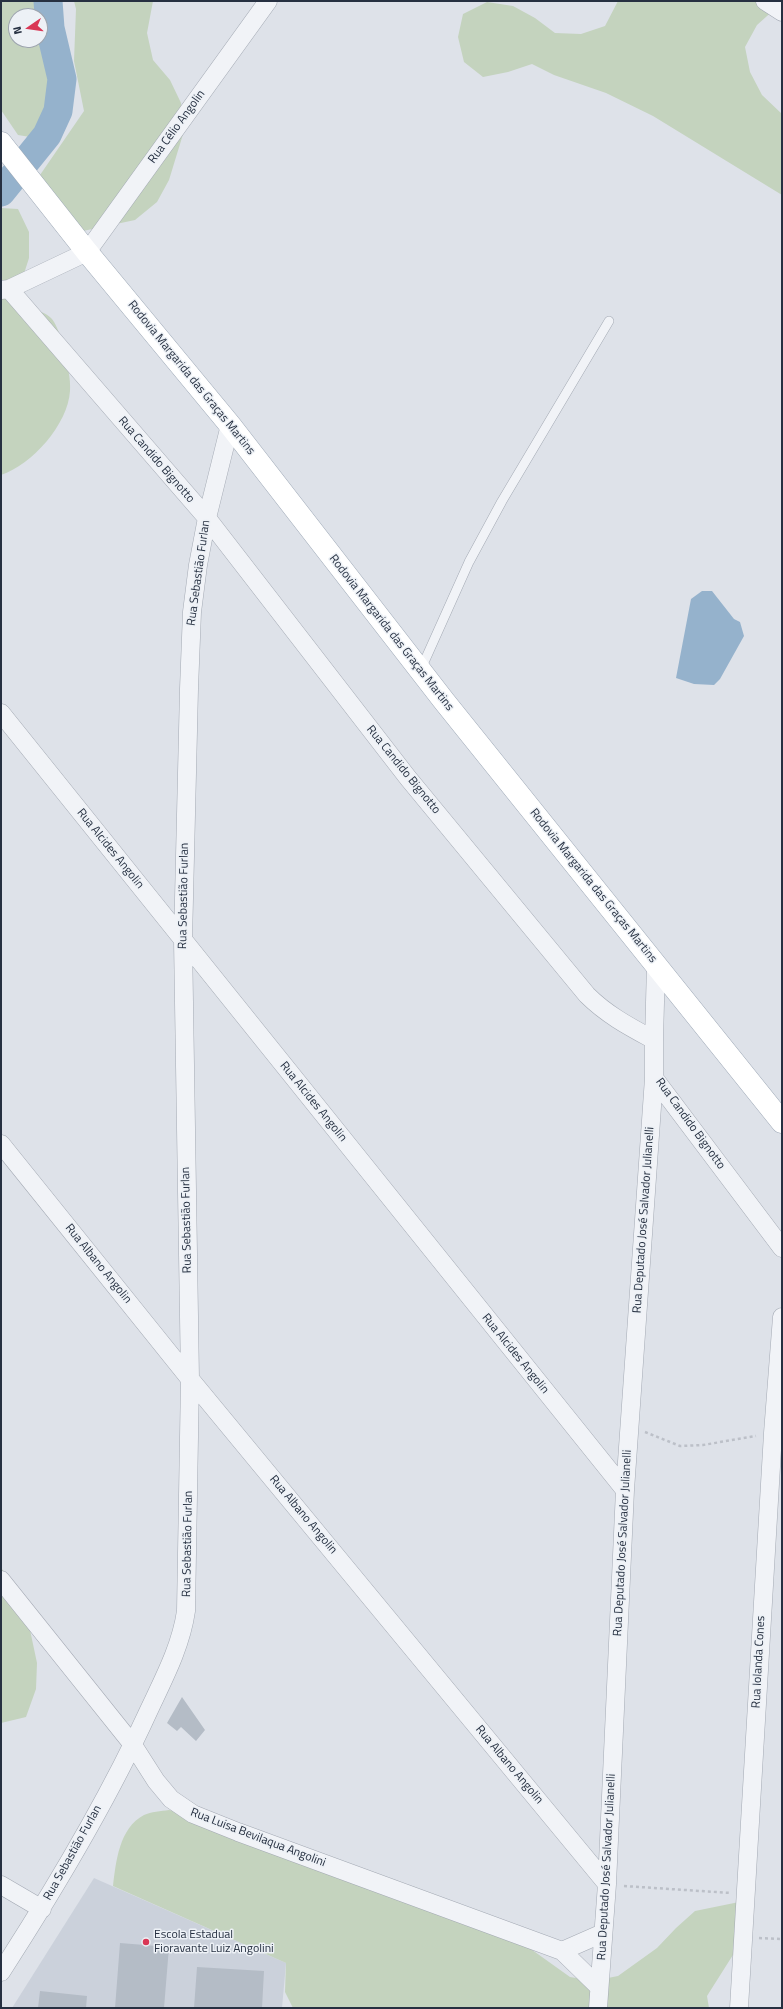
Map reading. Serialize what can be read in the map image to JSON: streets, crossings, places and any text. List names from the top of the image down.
{
  "streets": {
    "main road": ["Rodovia Margarida das Graças Martins"],
    "street": [
      "Rua Célio Angolin",
      "Rua Candido Bignotto",
      "Rua Sebastião Furlan",
      "Rua Alcides Angolin",
      "Rua Deputado José Salvador Julianelli",
      "Rua Albano Angolin",
      "Rua Iolanda Cones",
      "Rua Luisa Bevilaqua Angolini"
    ]
  },
  "crossings": [
    ["Rua Célio Angolin", "Rodovia Margarida das Graças Martins"],
    ["Rodovia Margarida das Graças Martins", "Rua Sebastião Furlan"],
    ["Rua Candido Bignotto", "Rua Sebastião Furlan"],
    ["Rua Candido Bignotto", "Rua Deputado José Salvador Julianelli"],
    ["Rua Sebastião Furlan", "Rua Alcides Angolin"],
    ["Rua Sebastião Furlan", "Rua Albano Angolin"],
    ["Rua Sebastião Furlan", "Rua Luisa Bevilaqua Angolini"],
    ["Rua Alcides Angolin", "Rua Deputado José Salvador Julianelli"],
    ["Rua Deputado José Salvador Julianelli", "Rua Albano Angolin"],
    ["Rua Deputado José Salvador Julianelli", "Rua Luisa Bevilaqua Angolini"]
  ],
  "places": ["Escola Estadual Fioravante Luiz Angolini"],
  "north": "left"
}
